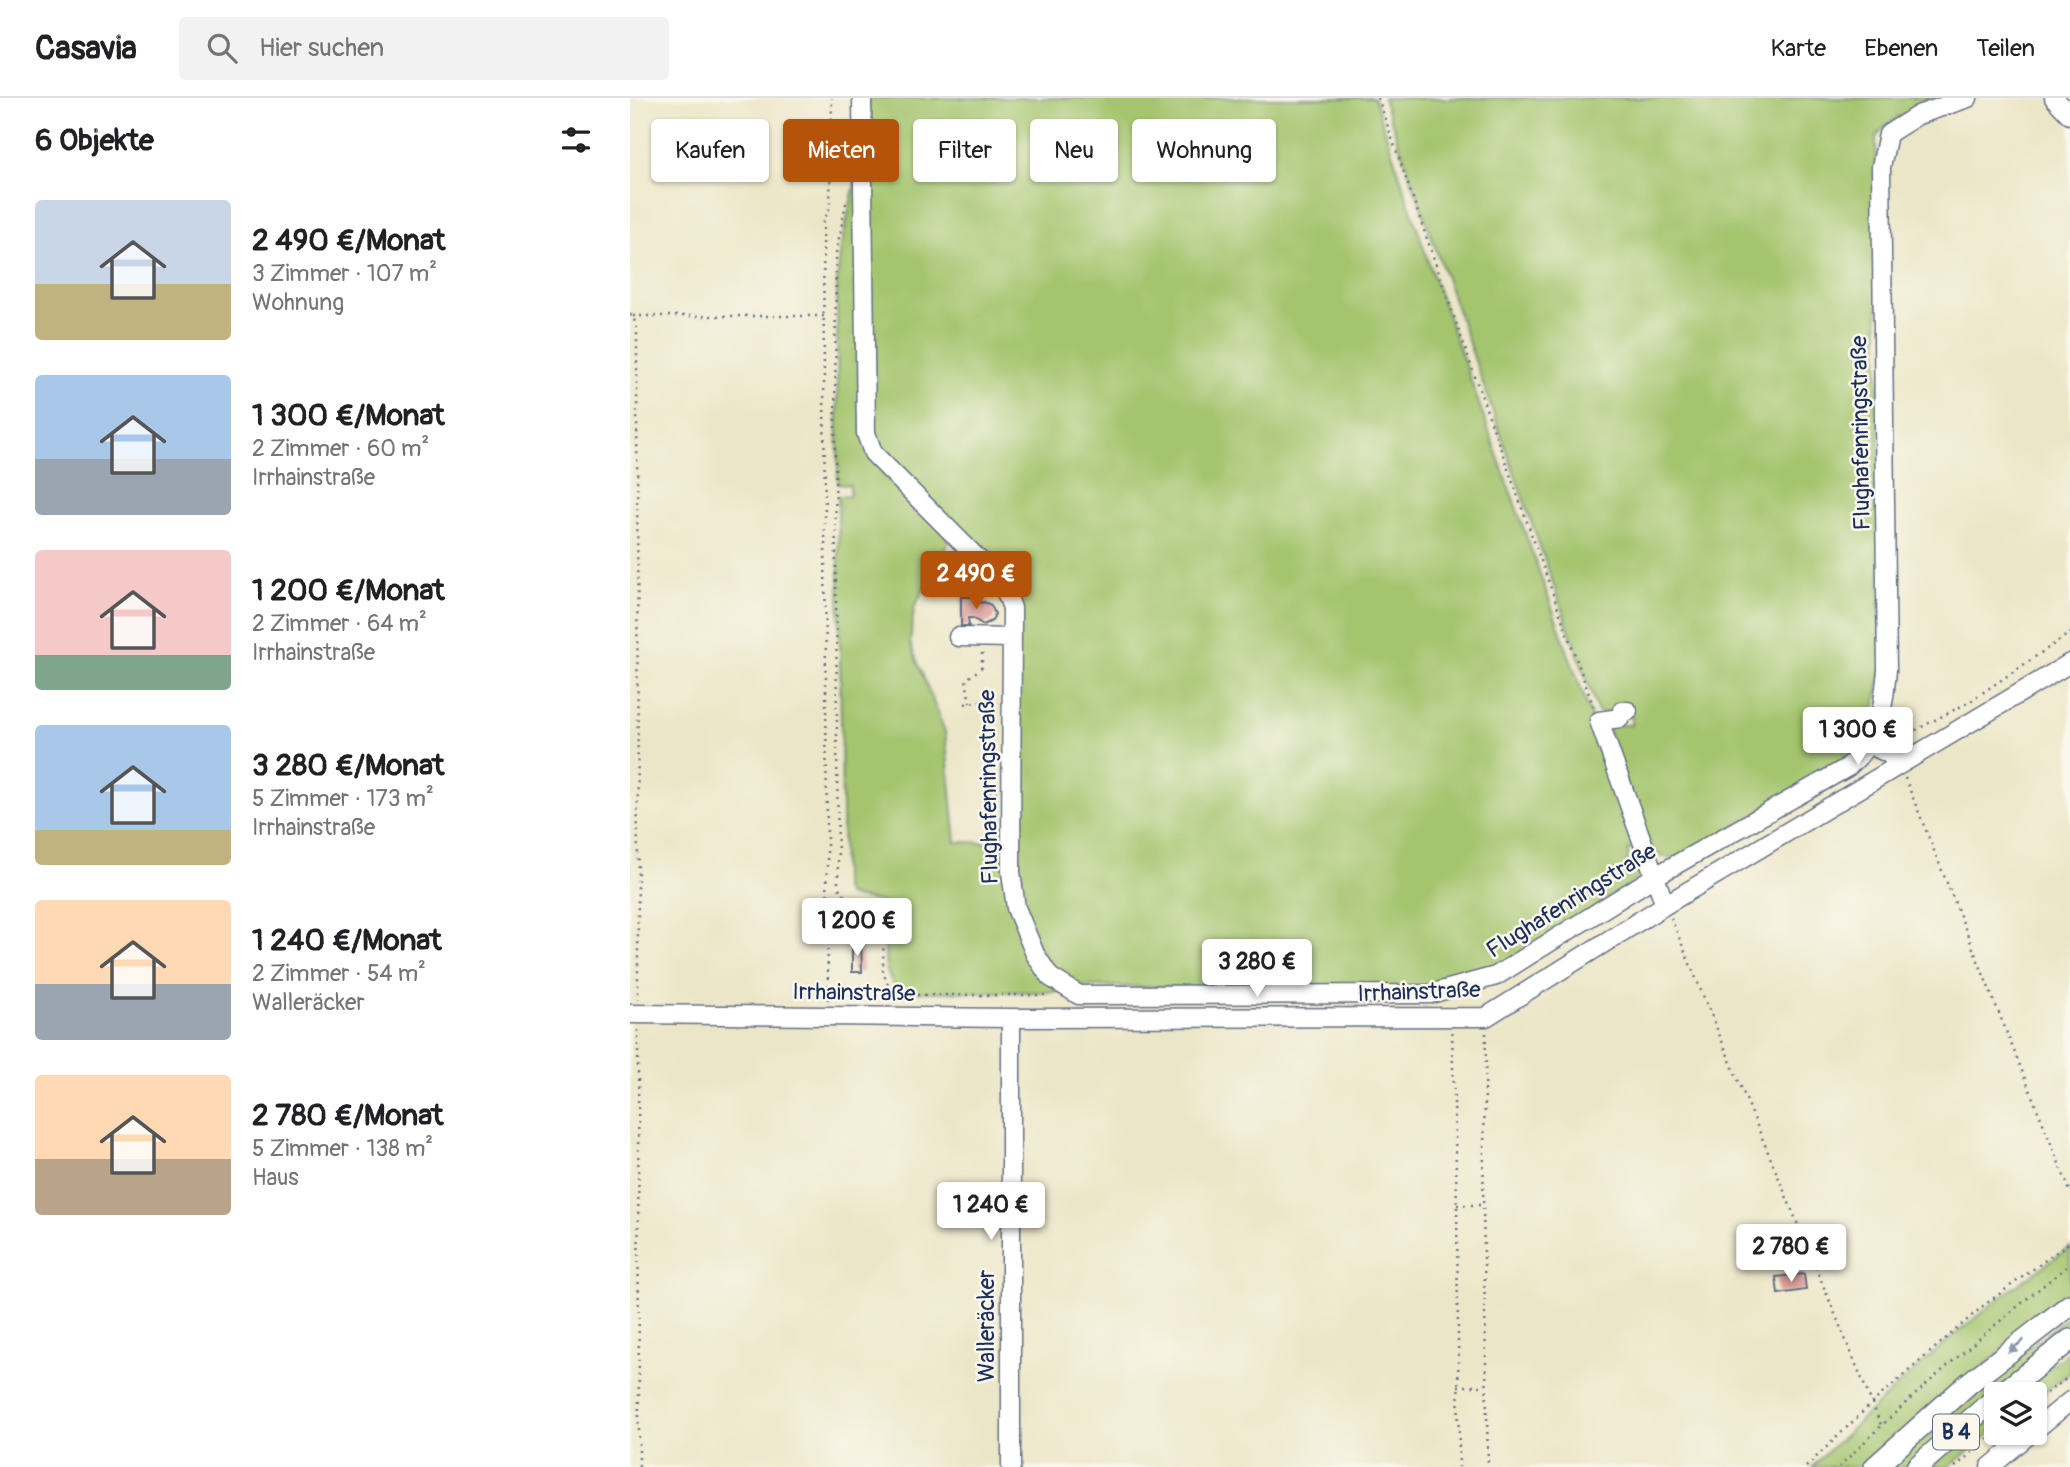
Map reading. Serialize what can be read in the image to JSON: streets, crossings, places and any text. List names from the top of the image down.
{
  "streets": {
    "main road": ["B 4"],
    "street": ["Flughafenringstraße", "Irrhainstraße", "Walleräcker"]
  },
  "crossings": [
    ["Irrhainstraße", "Walleräcker"]
  ],
  "page": {
    "header": "Casavia",
    "search": "Hier suchen",
    "nav": ["Karte", "Ebenen", "Teilen"],
    "heading": "6 Objekte",
    "chip": [
      "Kaufen",
      "Mieten",
      "Filter",
      "Neu",
      "Wohnung"
    ],
    "list": [
      {
        "name": "2 490 €/Monat",
        "note": "3 Zimmer · 107 m² · Wohnung"
      },
      {
        "name": "1 300 €/Monat",
        "note": "2 Zimmer · 60 m² · Irrhainstraße"
      },
      {
        "name": "1 200 €/Monat",
        "note": "2 Zimmer · 64 m² · Irrhainstraße"
      },
      {
        "name": "3 280 €/Monat",
        "note": "5 Zimmer · 173 m² · Irrhainstraße"
      },
      {
        "name": "1 240 €/Monat",
        "note": "2 Zimmer · 54 m² · Walleräcker"
      },
      {
        "name": "2 780 €/Monat",
        "note": "5 Zimmer · 138 m² · Haus"
      }
    ],
    "price": [
      "2 490 €",
      "1 300 €",
      "1 200 €",
      "3 280 €",
      "1 240 €",
      "2 780 €"
    ]
  }
}
